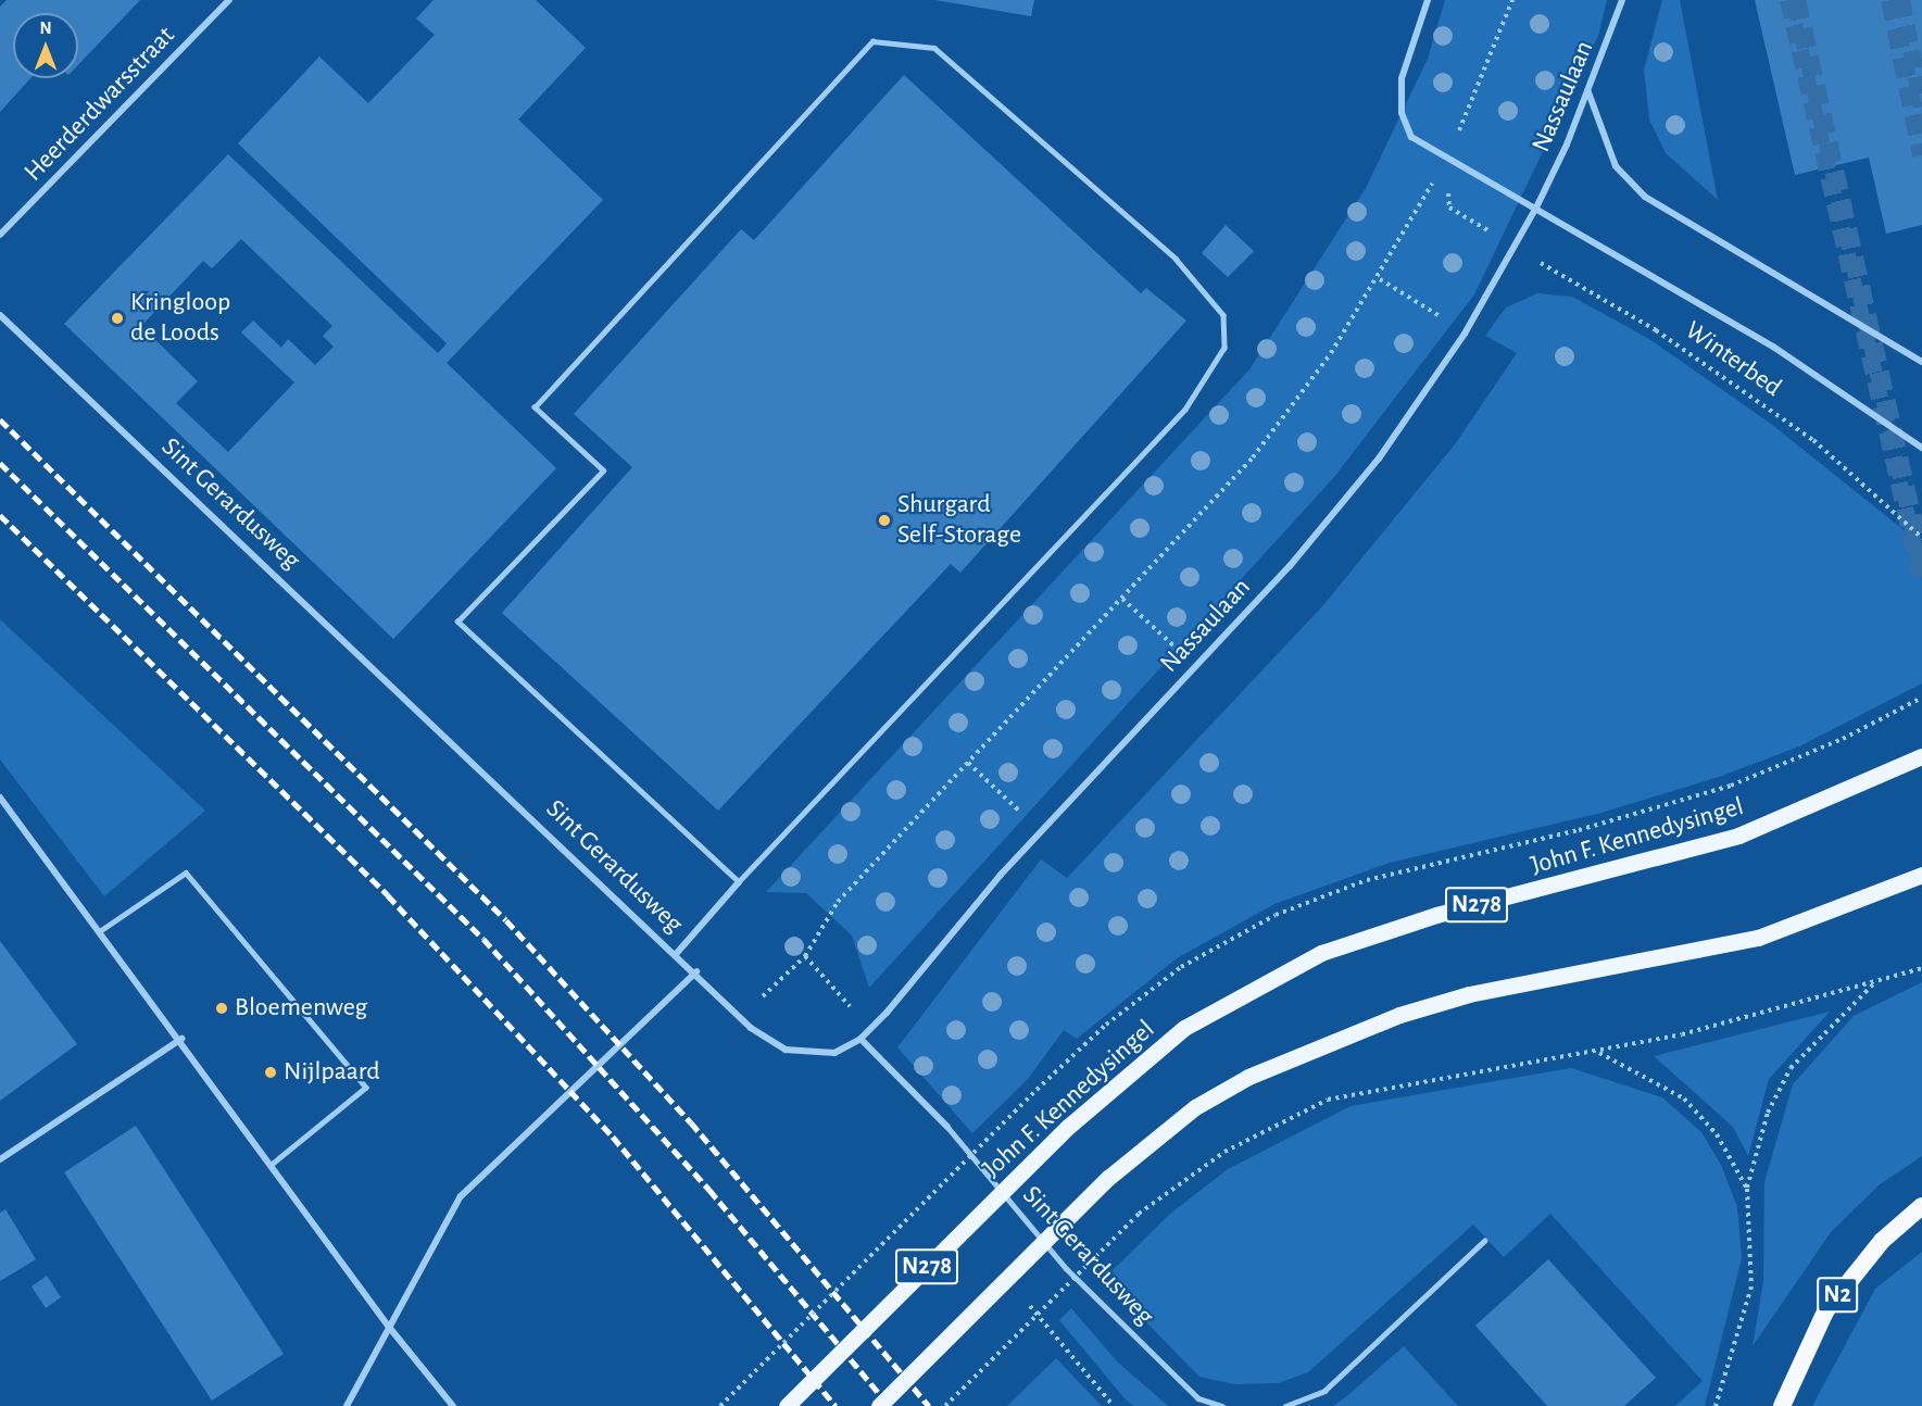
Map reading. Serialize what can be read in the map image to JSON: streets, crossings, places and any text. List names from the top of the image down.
{
  "streets": {
    "highway": ["N2"],
    "main road": ["John F. Kennedysingel", "N278"],
    "street": [
      "Nassaulaan",
      "Heerderdwarsstraat",
      "Winterbed",
      "Sint Gerardusweg"
    ]
  },
  "crossings": [
    ["Nassaulaan", "Winterbed"],
    ["Nassaulaan", "Sint Gerardusweg"]
  ],
  "places": [
    "Kringloop de Loods",
    "Shurgard Self-Storage",
    "Bloemenweg",
    "Nijlpaard"
  ],
  "north": "top"
}
